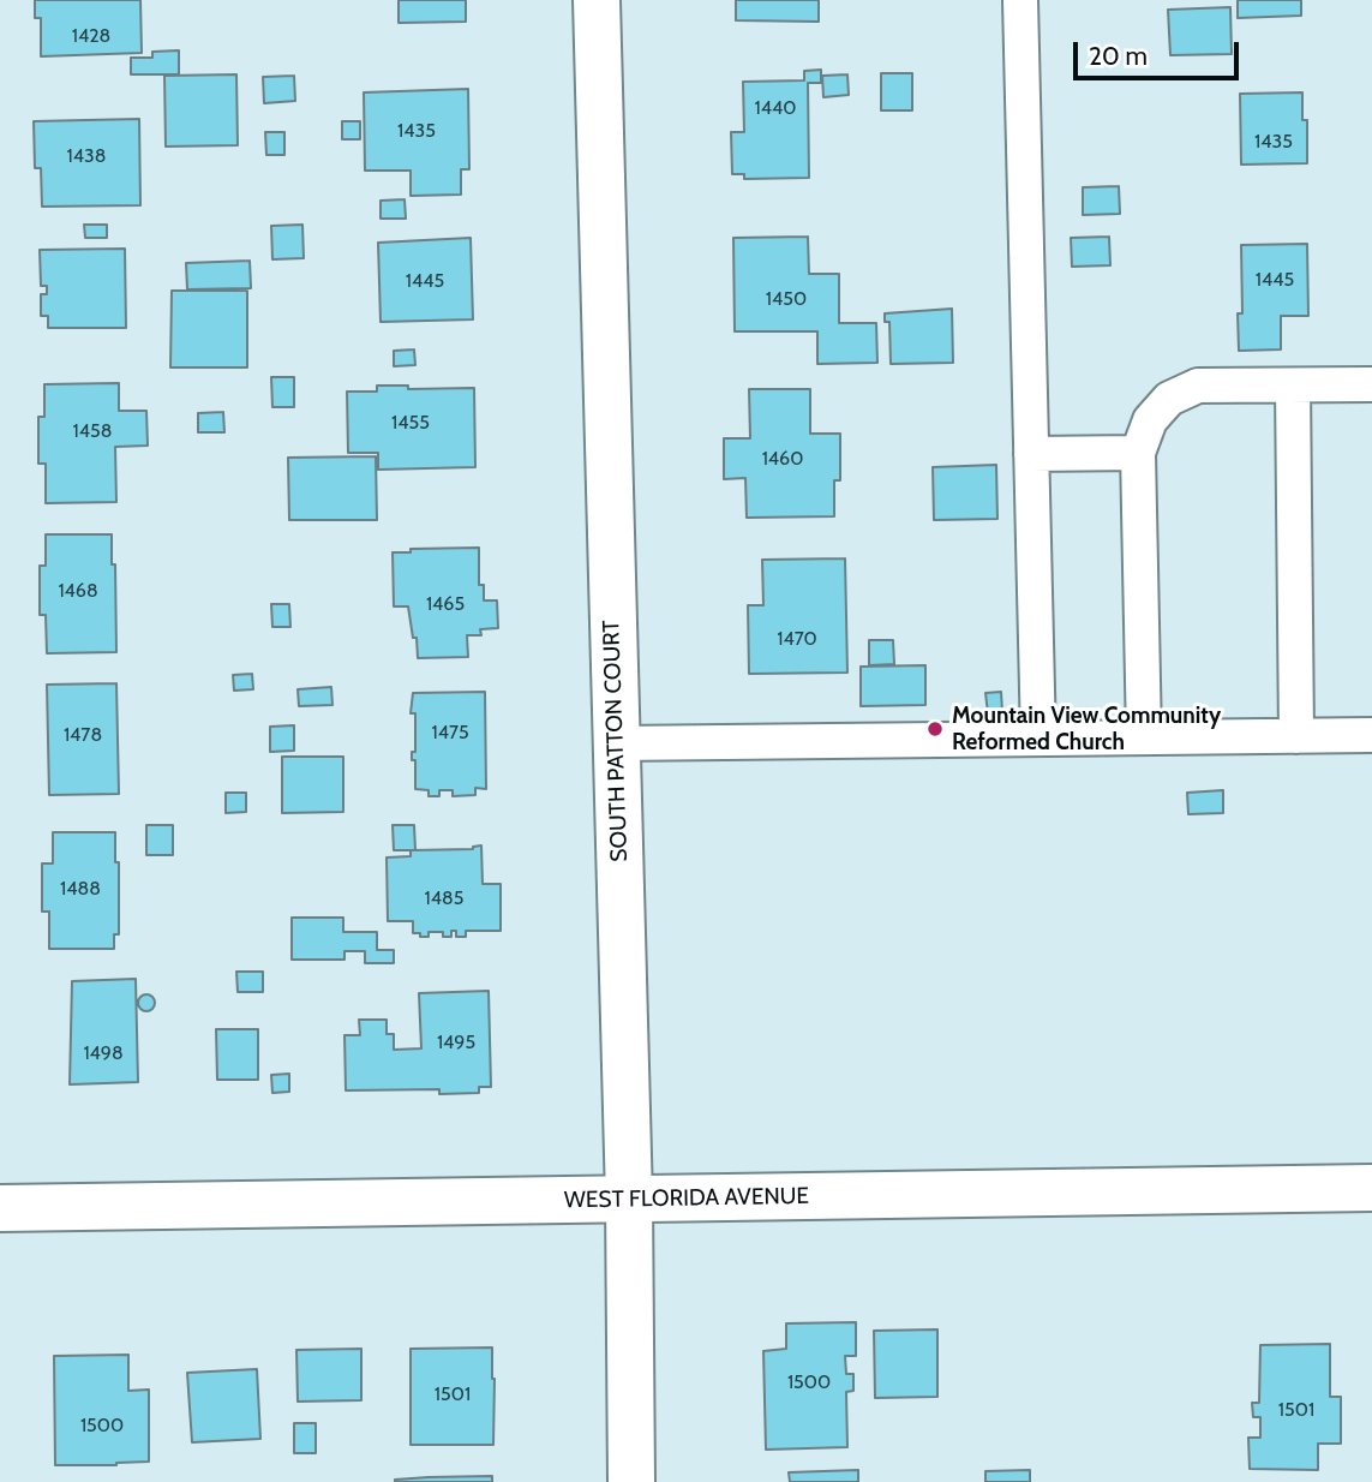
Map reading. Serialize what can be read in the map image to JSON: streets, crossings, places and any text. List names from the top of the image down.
{
  "streets": {
    "street": ["SOUTH PATTON COURT", "WEST FLORIDA AVENUE"]
  },
  "crossings": [
    ["SOUTH PATTON COURT", "WEST FLORIDA AVENUE"]
  ],
  "places": ["Mountain View Community Reformed Church"],
  "house_numbers": [
    "1428",
    "1440",
    "1435",
    "1435",
    "1438",
    "1445",
    "1445",
    "1450",
    "1455",
    "1458",
    "1460",
    "1468",
    "1465",
    "1470",
    "1475",
    "1478",
    "1488",
    "1485",
    "1495",
    "1498",
    "1500",
    "1501",
    "1501",
    "1500"
  ],
  "scale_bar": "20 m"
}
